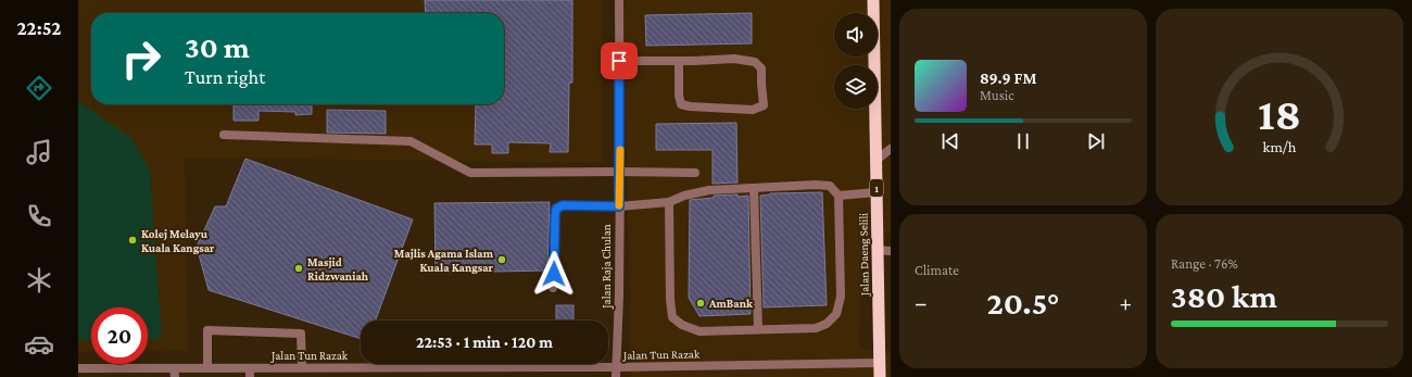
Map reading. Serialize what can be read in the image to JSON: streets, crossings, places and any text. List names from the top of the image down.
{
  "streets": {
    "highway": ["1", "Jalan Daeng Selili"],
    "street": ["Jalan Raja Chulan", "Jalan Tun Razak"]
  },
  "crossings": [
    ["Jalan Daeng Selili", "Jalan Tun Razak"],
    ["Jalan Raja Chulan", "Jalan Tun Razak"]
  ],
  "places": [
    "Kolej Melayu Kuala Kangsar",
    "Majlis Agama Islam Kuala Kangsar",
    "Masjid Ridzwaniah",
    "AmBank"
  ],
  "page": {
    "tabs": "22:52",
    "turn": ["30 m", "Turn right"],
    "song": ["89.9 FM", "Music"],
    "tile": [
      "Climate",
      ["Range · 76%", "380 km"]
    ],
    "heat": ["−", "20.5°", "+"],
    "limit": "20",
    "trip": "22:53 · 1 min · 120 m",
    "gauge": ["18", "km/h"]
  }
}
